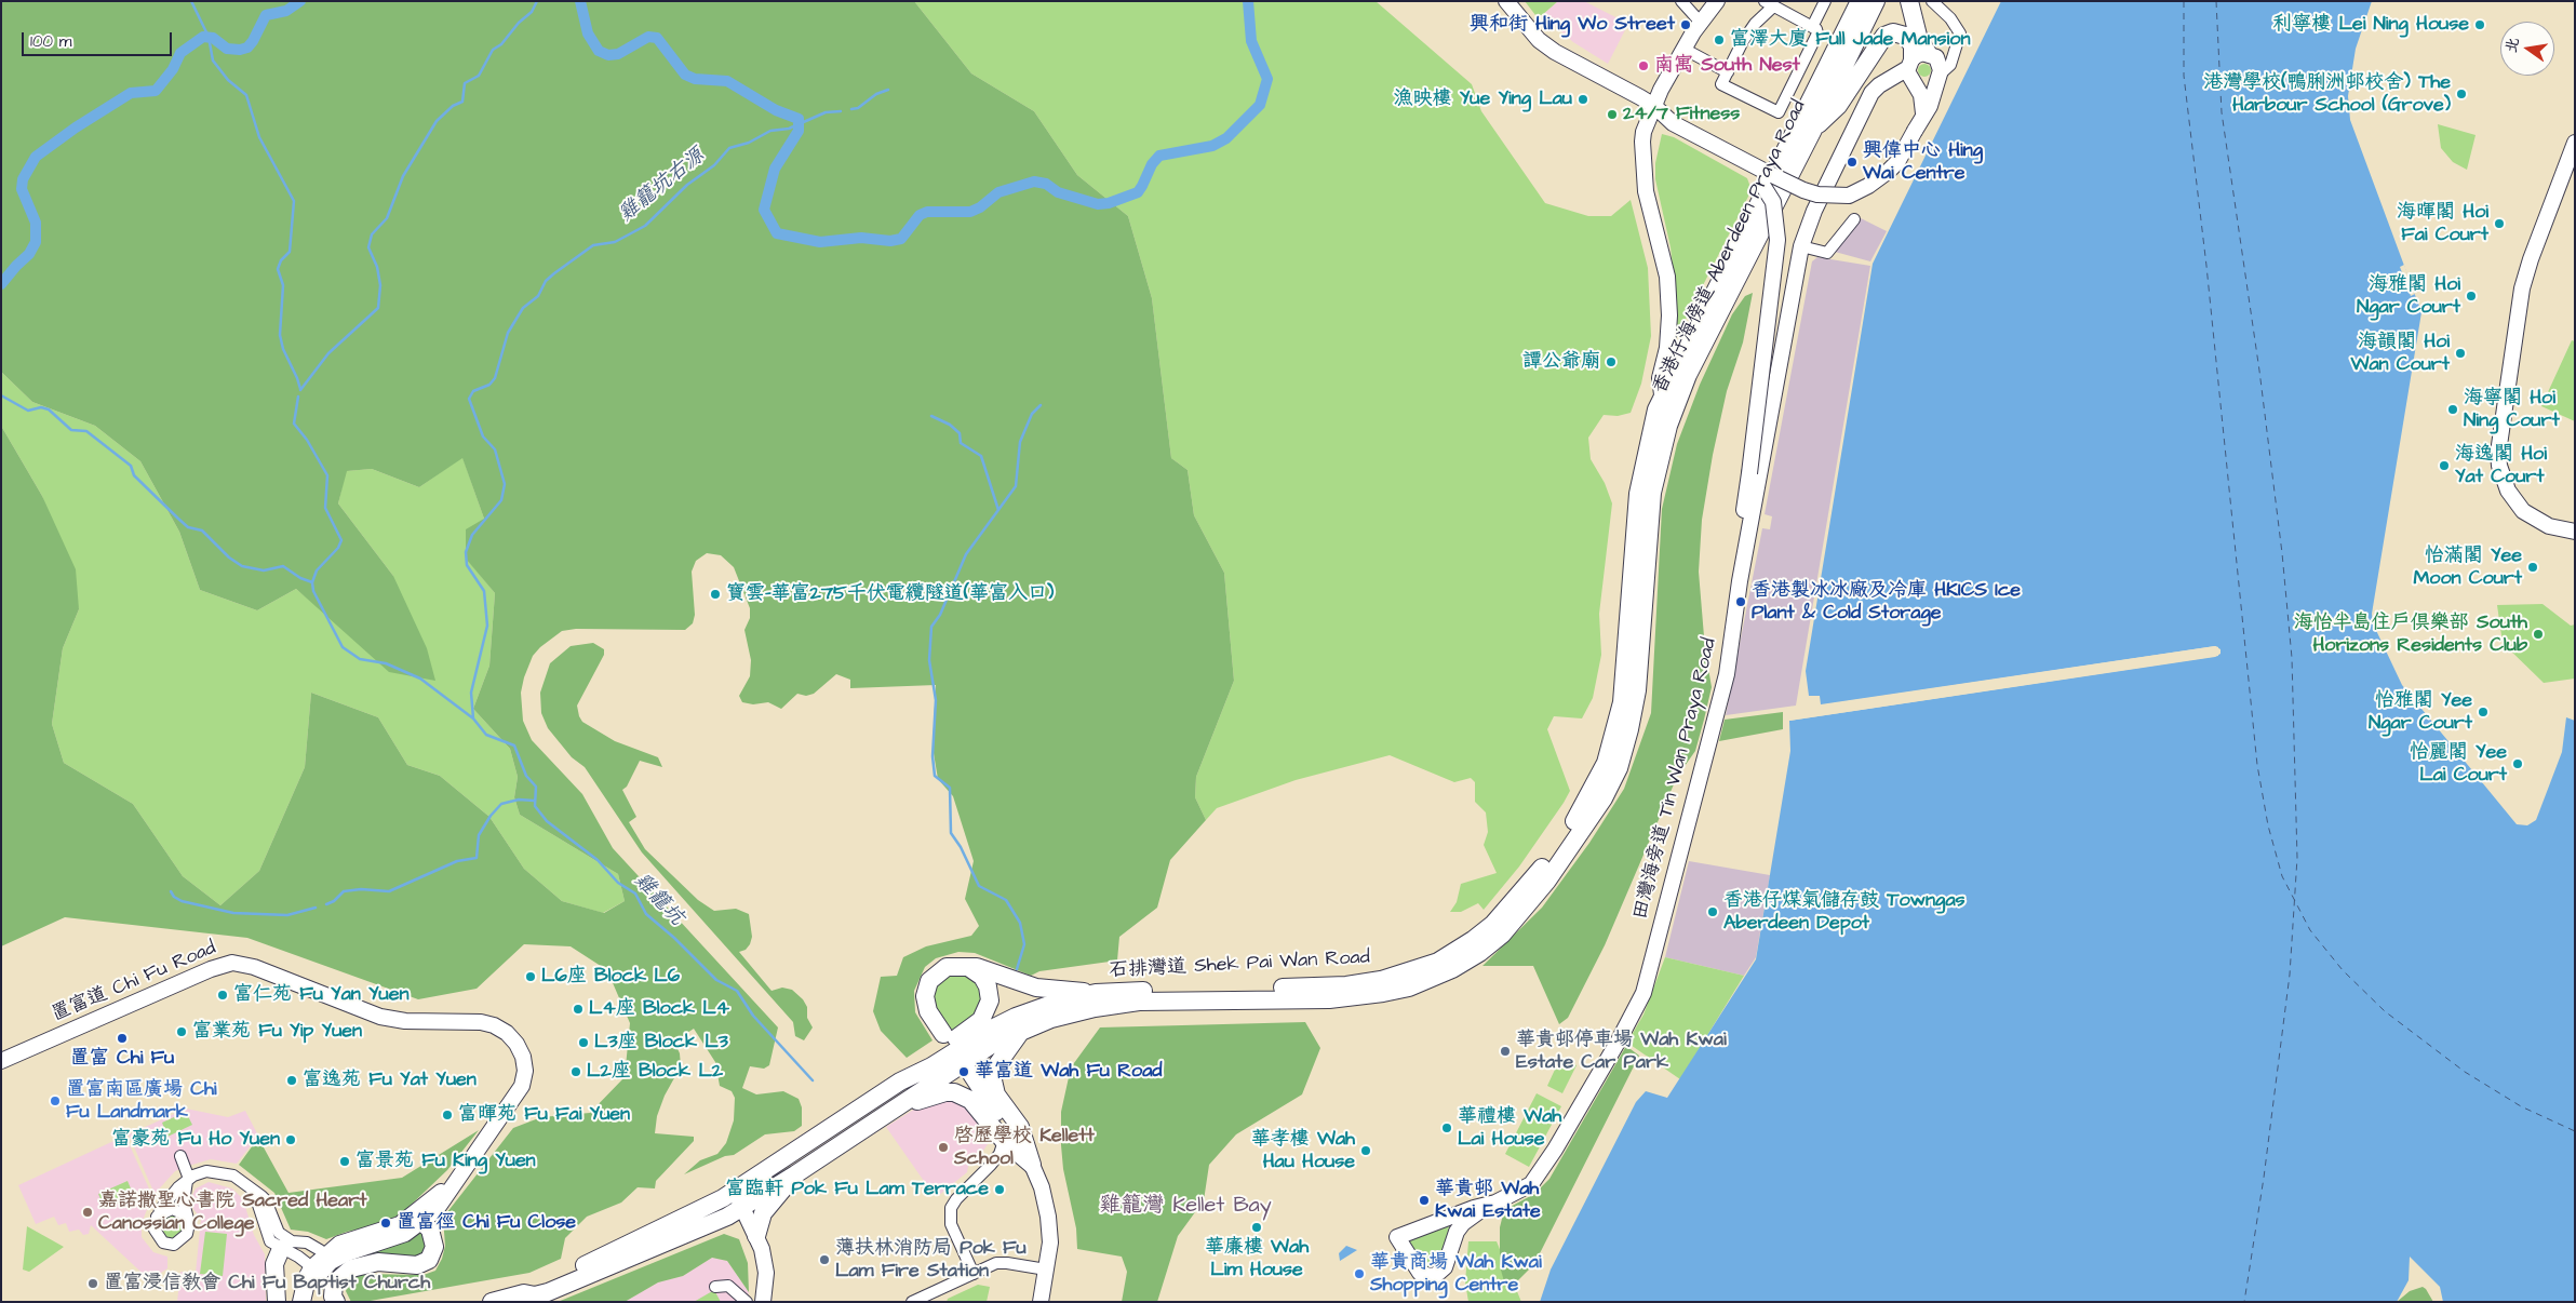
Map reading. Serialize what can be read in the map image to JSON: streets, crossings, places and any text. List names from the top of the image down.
{
  "streets": {
    "main road": ["香港仔海傍道 Aberdeen Praya Road", "石排灣道 Shek Pai Wan Road"],
    "street": ["田灣海旁道 Tin Wan Praya Road", "置富道 Chi Fu Road"]
  },
  "crossings": [
    ["香港仔海傍道 Aberdeen Praya Road", "石排灣道 Shek Pai Wan Road"]
  ],
  "districts": ["雞籠灣 Kellet Bay"],
  "water": ["雞籠坑右源", "雞籠坑"],
  "places": [
    "興和街 Hing Wo Street",
    "利寧樓 Lei Ning House",
    "富澤大廈 Full Jade Mansion",
    "南寓 South Nest",
    "港灣學校(鴨脷洲邨校舍) The Harbour School (Grove)",
    "漁映樓 Yue Ying Lau",
    "24/7 Fitness",
    "興偉中心 Hing Wai Centre",
    "海暉閣 Hoi Fai Court",
    "海雅閣 Hoi Ngar Court",
    "海韻閣 Hoi Wan Court",
    "譚公爺廟",
    "海寧閣 Hoi Ning Court",
    "海逸閣 Hoi Yat Court",
    "怡滿閣 Yee Moon Court",
    "寶雲-華富275千伏電纜隧道(華富入口)",
    "香港製冰冰廠及冷庫 HKICS Ice Plant & Cold Storage",
    "海怡半島住戶俱樂部 South Horizons Residents Club",
    "怡雅閣 Yee Ngar Court",
    "怡麗閣 Yee Lai Court",
    "香港仔煤氣儲存鼓 Towngas Aberdeen Depot",
    "L6座 Block L6",
    "富仁苑 Fu Yan Yuen",
    "L4座 Block L4",
    "富業苑 Fu Yip Yuen",
    "置富 Chi Fu",
    "L3座 Block L3",
    "華貴邨停車場 Wah Kwai Estate Car Park",
    "L2座 Block L2",
    "華富道 Wah Fu Road",
    "富逸苑 Fu Yat Yuen",
    "置富南區廣場 Chi Fu Landmark",
    "富暉苑 Fu Fai Yuen",
    "華禮樓 Wah Lai House",
    "富豪苑 Fu Ho Yuen",
    "啓歷學校 Kellett School",
    "華孝樓 Wah Hau House",
    "富景苑 Fu King Yuen",
    "富臨軒 Pok Fu Lam Terrace",
    "華貴邨 Wah Kwai Estate",
    "嘉諾撒聖心書院 Sacred Heart Canossian College",
    "置富徑 Chi Fu Close",
    "華廉樓 Wah Lim House",
    "薄扶林消防局 Pok Fu Lam Fire Station",
    "華貴商場 Wah Kwai Shopping Centre",
    "置富浸信教會 Chi Fu Baptist Church"
  ],
  "scale_bar": "100 m",
  "north": "left"
}
